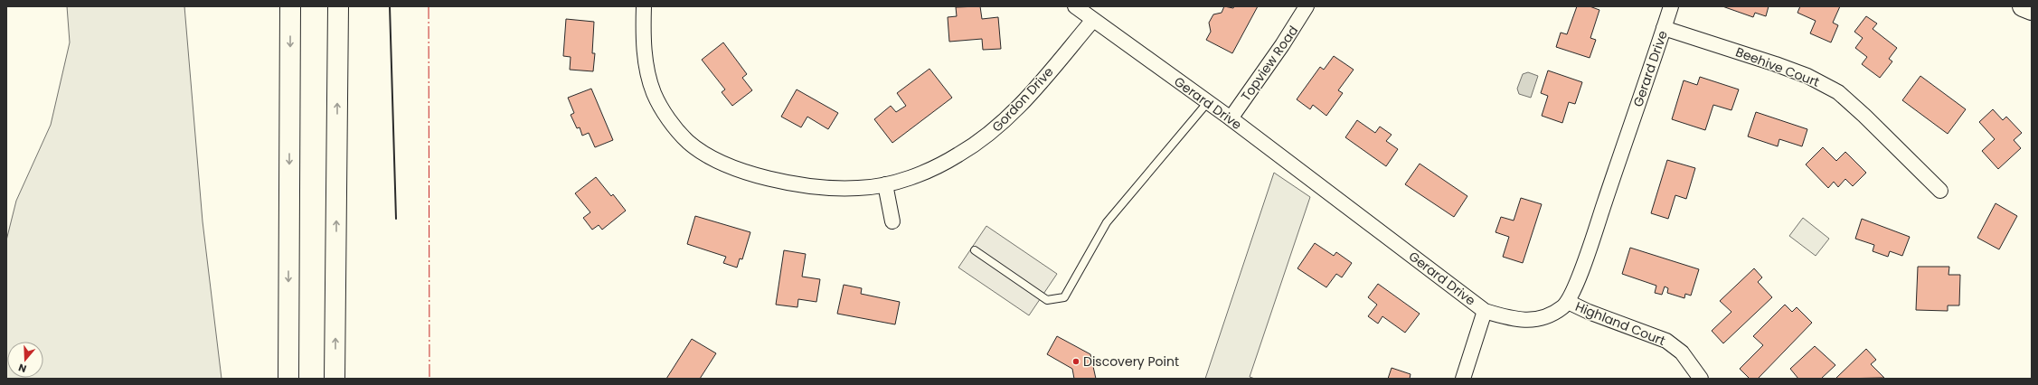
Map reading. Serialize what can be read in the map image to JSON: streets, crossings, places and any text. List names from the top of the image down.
{
  "streets": {
    "street": [
      "Topview Road",
      "Beehive Court",
      "Gerard Drive",
      "Gordon Drive",
      "Highland Court"
    ]
  },
  "crossings": [
    ["Topview Road", "Gerard Drive"],
    ["Beehive Court", "Gerard Drive"],
    ["Gerard Drive", "Gordon Drive"],
    ["Gerard Drive", "Highland Court"]
  ],
  "places": ["Discovery Point"],
  "north": "bottom"
}
